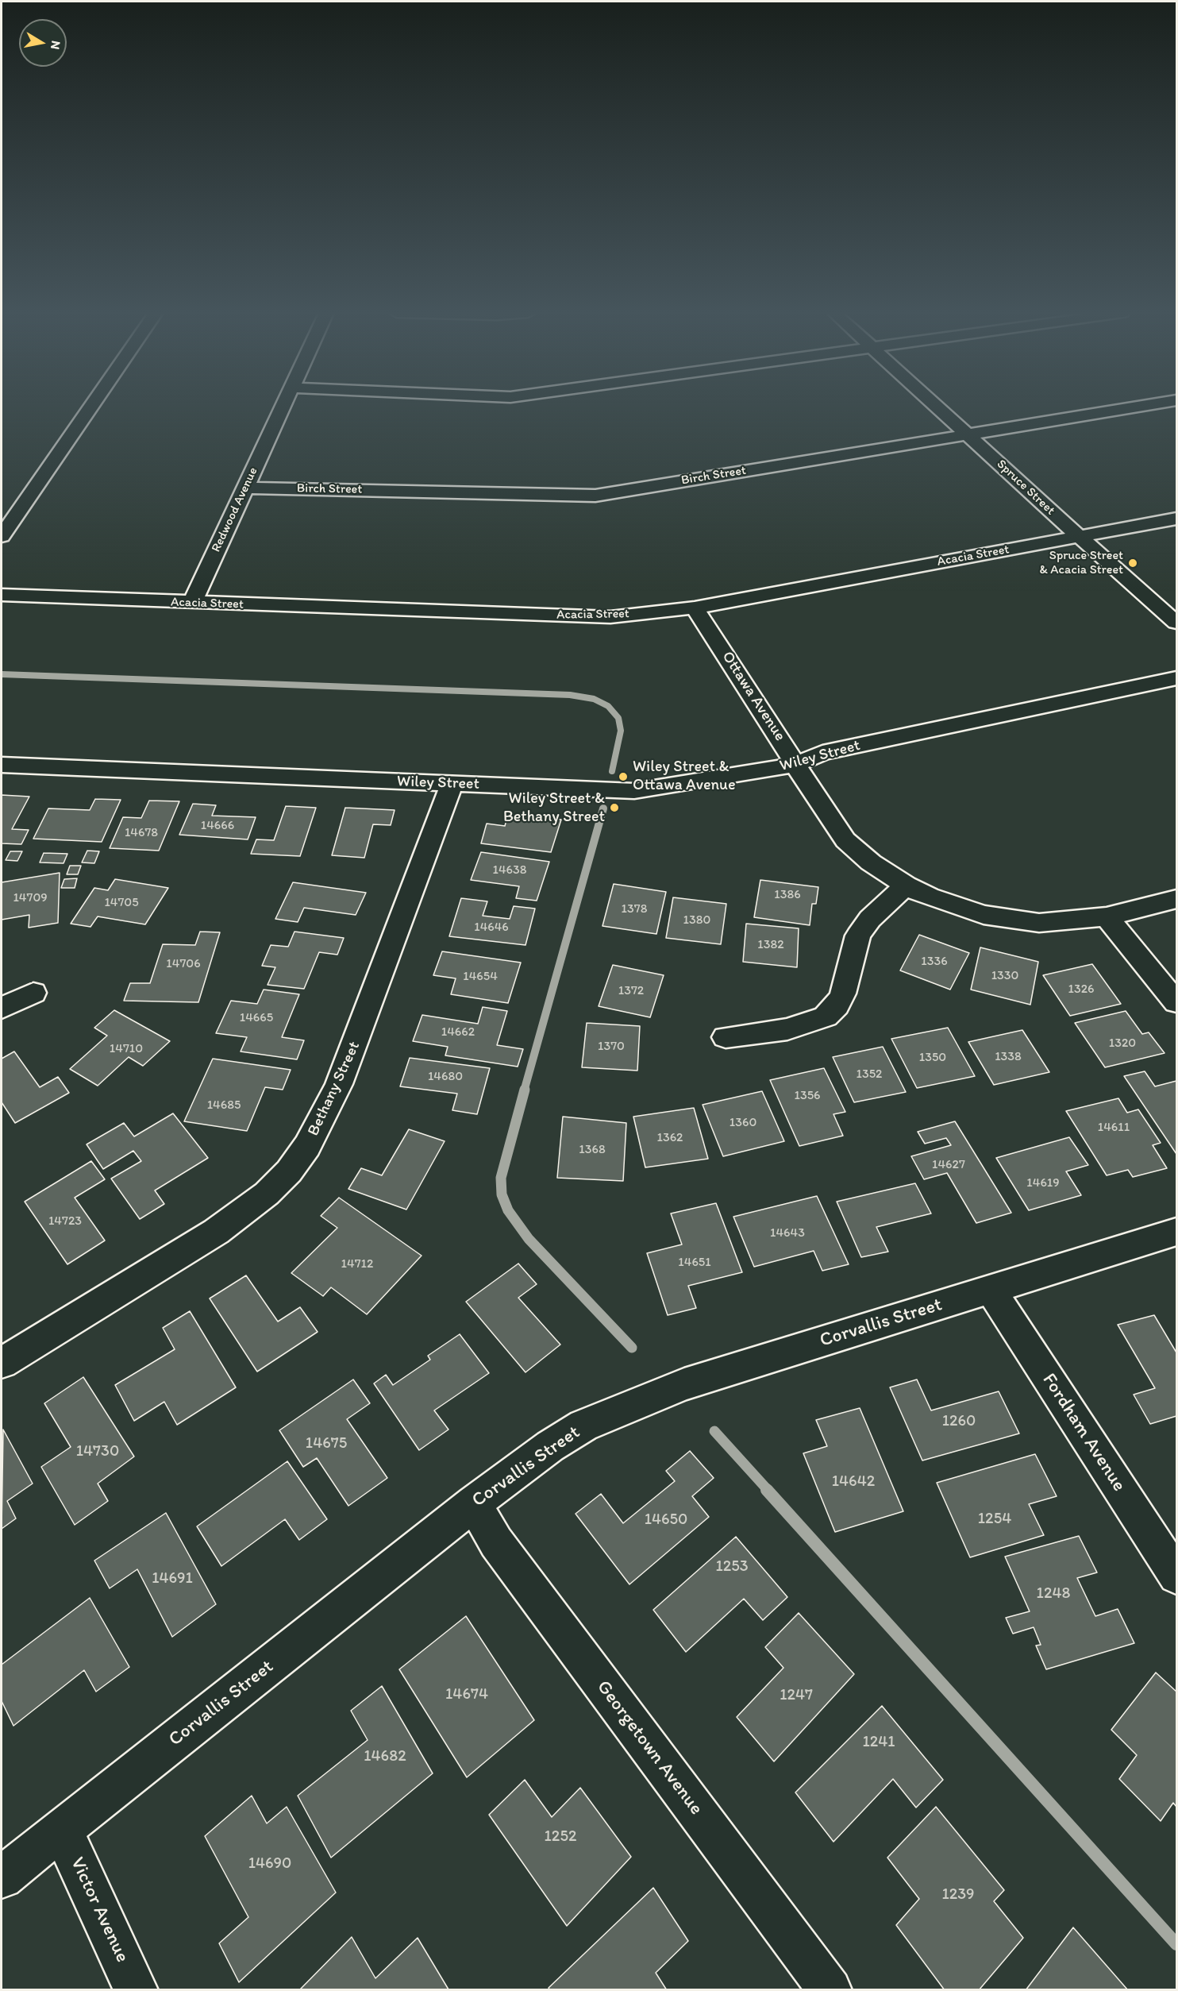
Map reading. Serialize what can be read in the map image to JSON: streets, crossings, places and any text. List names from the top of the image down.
{
  "streets": {
    "street": [
      "Birch Street",
      "Spruce Street",
      "Redwood Avenue",
      "Acacia Street",
      "Ottawa Avenue",
      "Wiley Street",
      "Bethany Street",
      "Corvallis Street",
      "Fordham Avenue",
      "Georgetown Avenue",
      "Victor Avenue"
    ]
  },
  "crossings": [
    ["Birch Street", "Spruce Street"],
    ["Birch Street", "Redwood Avenue"],
    ["Spruce Street", "Acacia Street"],
    ["Redwood Avenue", "Acacia Street"],
    ["Acacia Street", "Ottawa Avenue"],
    ["Ottawa Avenue", "Wiley Street"],
    ["Wiley Street", "Bethany Street"],
    ["Corvallis Street", "Fordham Avenue"],
    ["Corvallis Street", "Georgetown Avenue"],
    ["Corvallis Street", "Victor Avenue"]
  ],
  "places": ["Spruce Street & Acacia Street", "Wiley Street & Ottawa Avenue", "Wiley Street & Bethany Street"],
  "house_numbers": [
    "14666",
    "14678",
    "14638",
    "1386",
    "14709",
    "14705",
    "1378",
    "1380",
    "14646",
    "1382",
    "1336",
    "14706",
    "1330",
    "14654",
    "1326",
    "1372",
    "14665",
    "14662",
    "1320",
    "1370",
    "14710",
    "1338",
    "1350",
    "1352",
    "14680",
    "1356",
    "14685",
    "1360",
    "14611",
    "1362",
    "1368",
    "14627",
    "14619",
    "14723",
    "14643",
    "14651",
    "14712",
    "1260",
    "14675",
    "14730",
    "14642",
    "1254",
    "14650",
    "1253",
    "14691",
    "1248",
    "14674",
    "1247",
    "1241",
    "14682",
    "1252",
    "14690",
    "1239"
  ],
  "north": "right"
}
